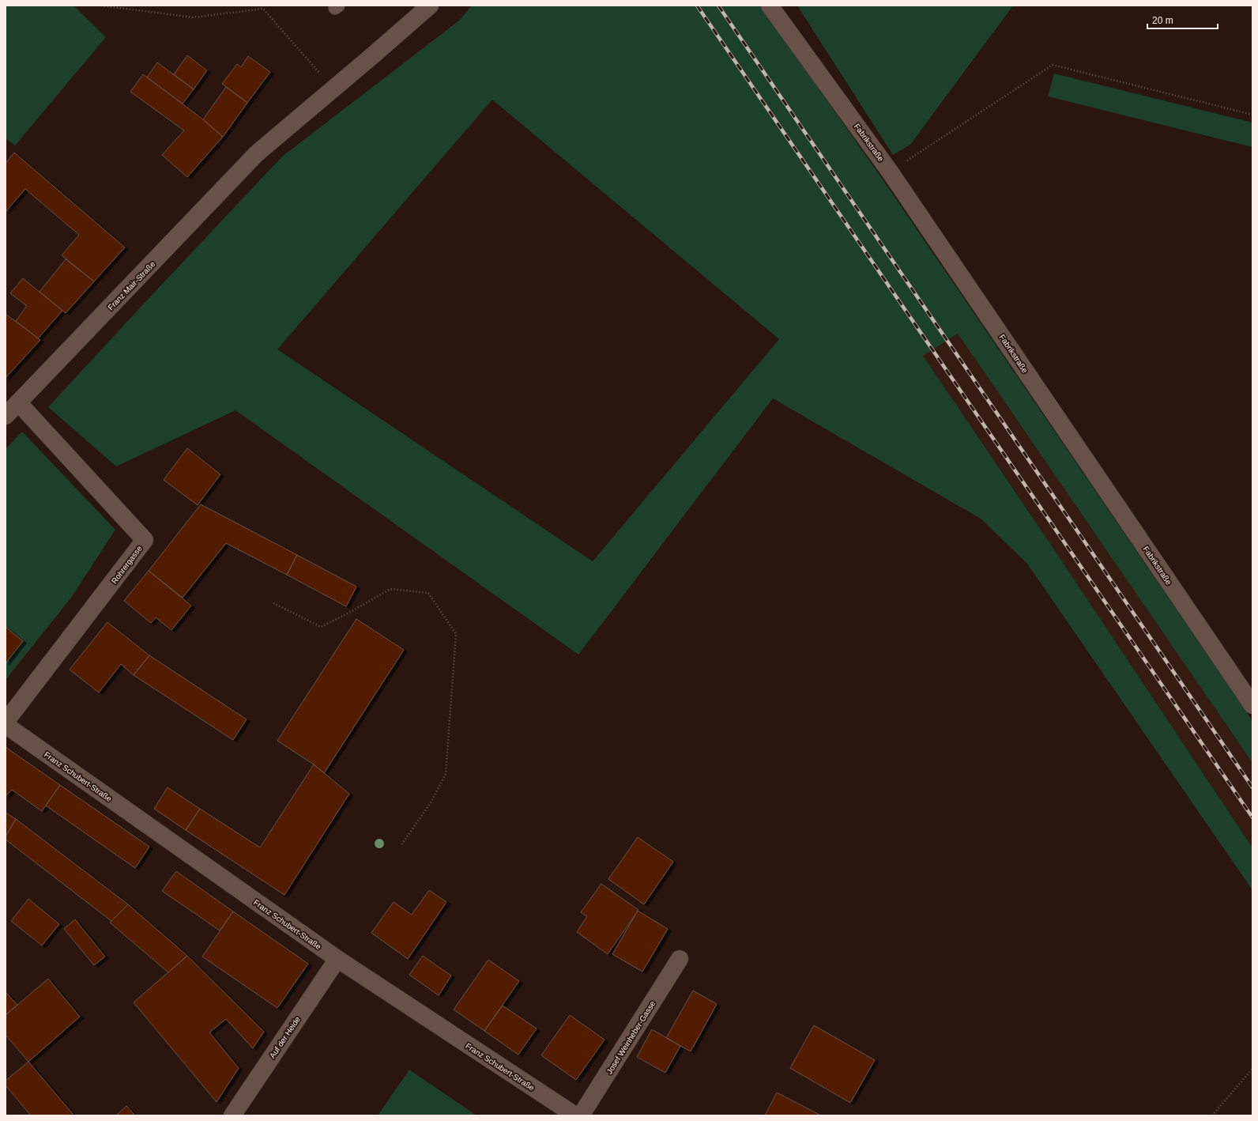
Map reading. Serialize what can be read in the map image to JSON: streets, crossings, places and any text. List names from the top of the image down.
{
  "streets": {
    "street": [
      "Fabrikstraße",
      "Franz Mair-Straße",
      "Rohrergasse",
      "Franz Schubert-Straße",
      "Auf der Heide",
      "Josef Weinheber-Gasse"
    ]
  },
  "crossings": [
    ["Franz Mair-Straße", "Rohrergasse"],
    ["Franz Schubert-Straße", "Auf der Heide"]
  ],
  "scale_bar": "20 m"
}
